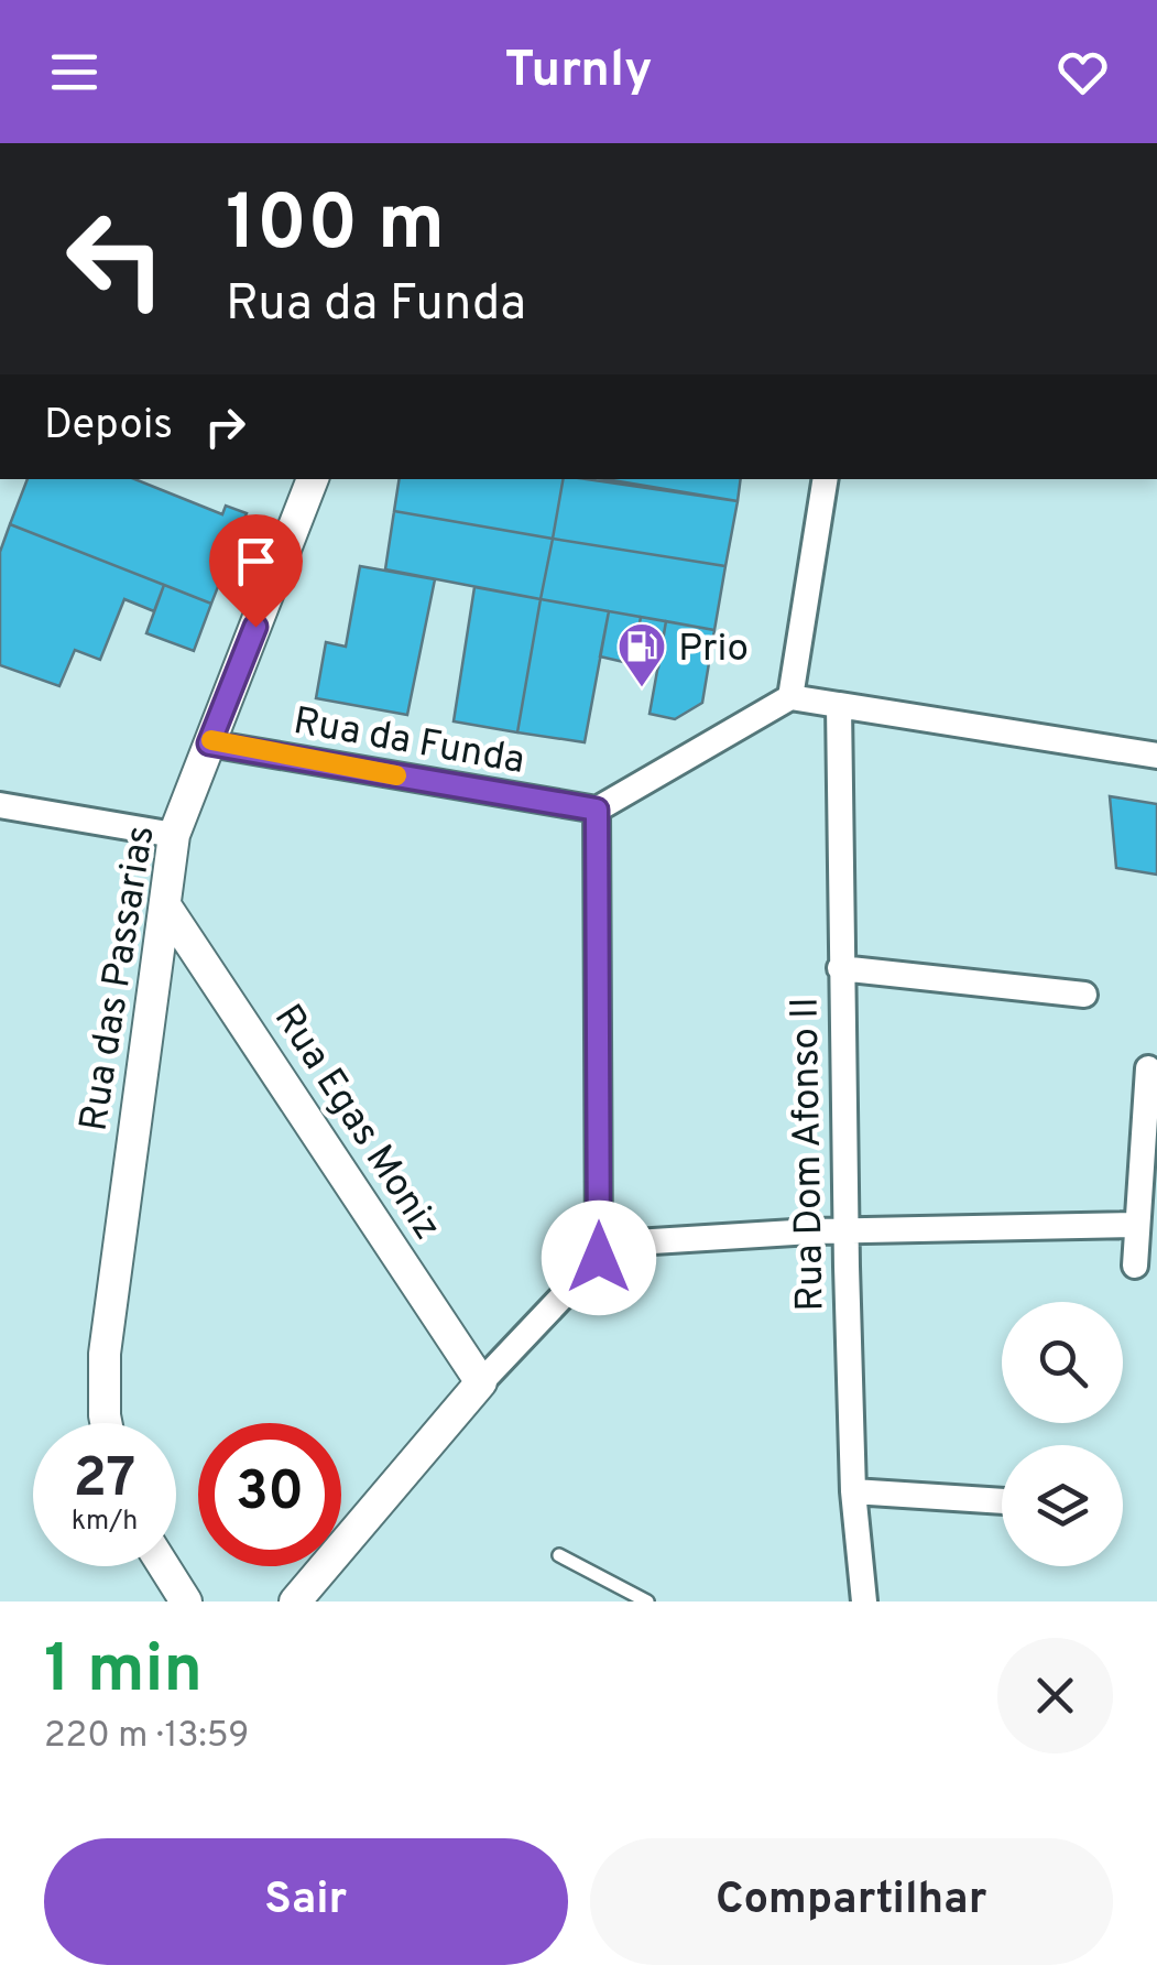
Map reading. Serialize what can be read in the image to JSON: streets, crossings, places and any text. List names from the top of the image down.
{
  "streets": {
    "street": [
      "Rua da Funda",
      "Rua das Passarias",
      "Rua Egas Moniz",
      "Rua Dom Afonso II"
    ]
  },
  "crossings": [
    ["Rua da Funda", "Rua das Passarias"],
    ["Rua das Passarias", "Rua Egas Moniz"]
  ],
  "places": {
    "fuel station": ["Prio"]
  },
  "page": {
    "header": "Turnly",
    "turn": ["100 m", "Rua da Funda"],
    "then": "Depois",
    "speed": "27 km/h",
    "limit": "30",
    "heading": ["1 min", "220 m · 13:59"],
    "buttons": ["Sair", "Compartilhar"]
  }
}
